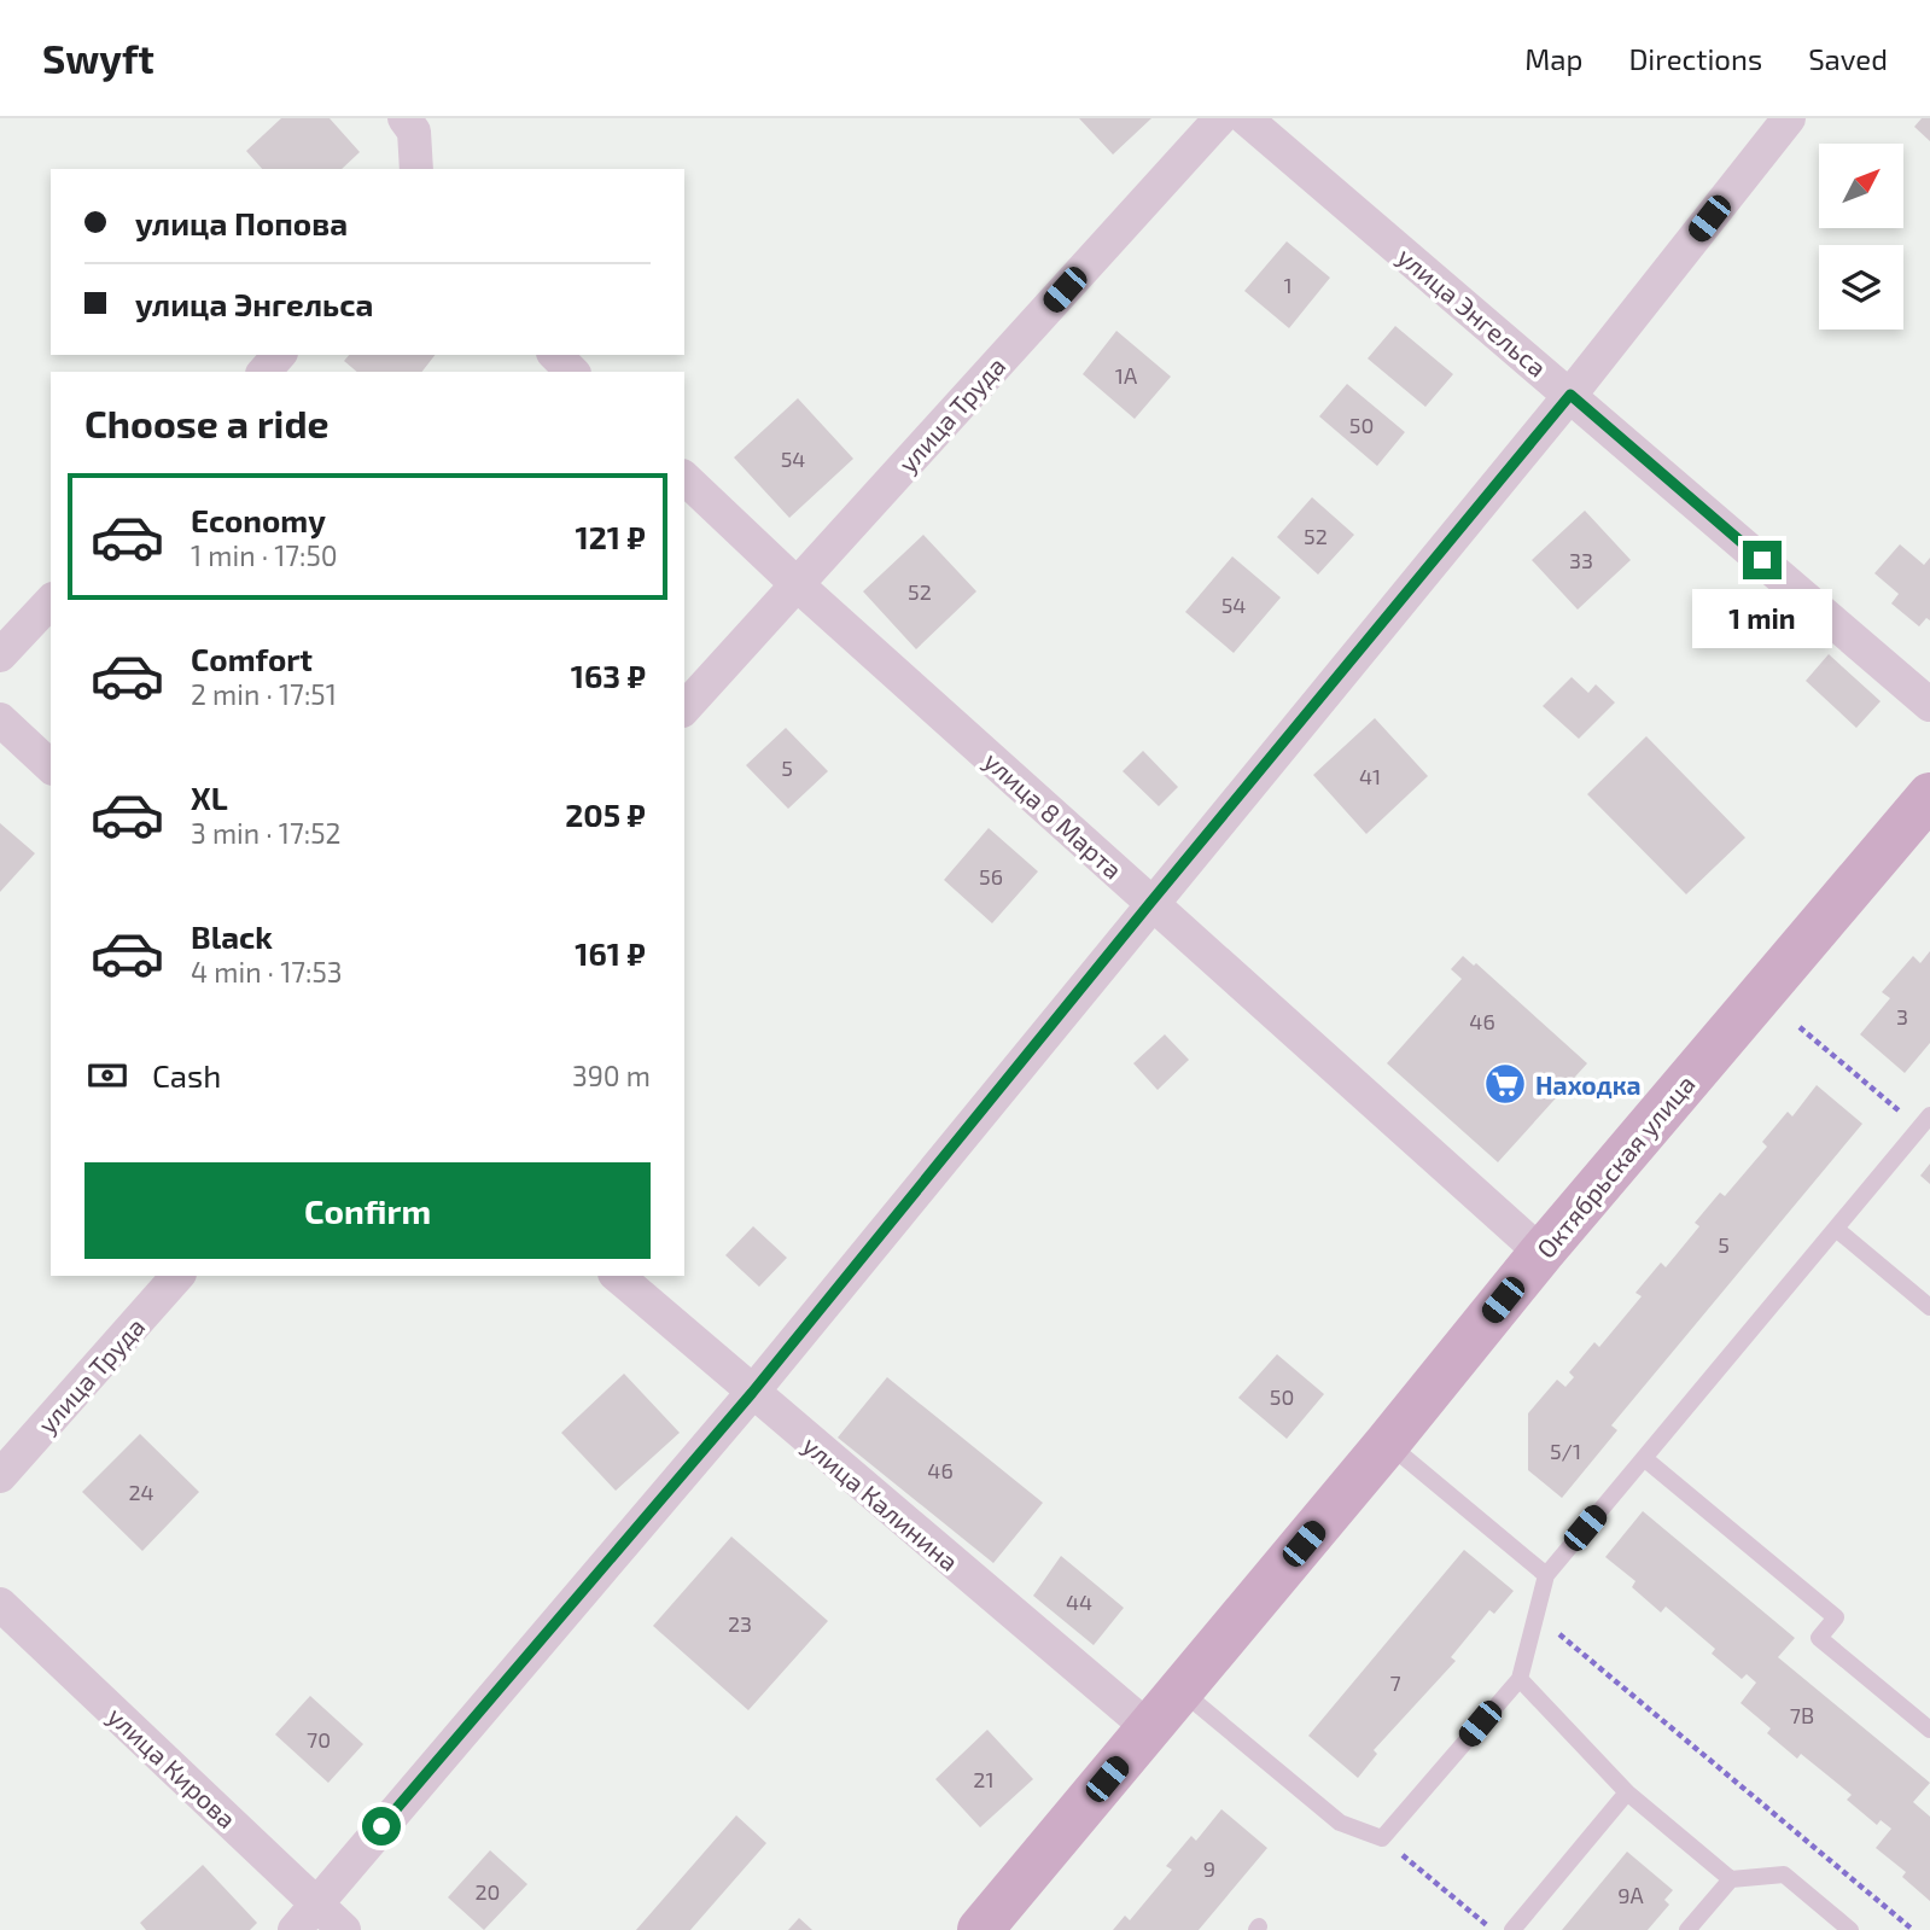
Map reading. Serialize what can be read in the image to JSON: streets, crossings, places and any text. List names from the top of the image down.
{
  "streets": {
    "main road": ["Октябрьская улица"],
    "street": [
      "улица Энгельса",
      "улица Труда",
      "улица 8 Марта",
      "улица Калинина",
      "улица Кирова"
    ]
  },
  "crossings": [
    ["улица Труда", "улица 8 Марта"],
    ["улица 8 Марта", "Октябрьская улица"],
    ["Октябрьская улица", "улица Калинина"]
  ],
  "places": {
    "supermarket": ["Находка"]
  },
  "house_numbers": [
    "1",
    "1А",
    "50",
    "54",
    "52",
    "33",
    "52",
    "54",
    "5",
    "41",
    "56",
    "3",
    "46",
    "5",
    "50",
    "5/1",
    "46",
    "24",
    "44",
    "23",
    "7",
    "7В",
    "70",
    "21",
    "9",
    "20",
    "9А"
  ],
  "north": "top right",
  "page": {
    "header": "Swyft",
    "nav": ["Map", "Directions", "Saved"],
    "banner": ["улица Попова", "улица Энгельса"],
    "heading": "Choose a ride",
    "list": [
      {
        "name": "Economy",
        "note": "1 min · 17:50",
        "value": "121 ₽"
      },
      {
        "name": "Comfort",
        "note": "2 min · 17:51",
        "value": "163 ₽"
      },
      {
        "name": "XL",
        "note": "3 min · 17:52",
        "value": "205 ₽"
      },
      {
        "name": "Black",
        "note": "4 min · 17:53",
        "value": "161 ₽"
      }
    ],
    "bubble": "1 min",
    "pay": ["Cash", "390 m"],
    "buttons": "Confirm"
  }
}
